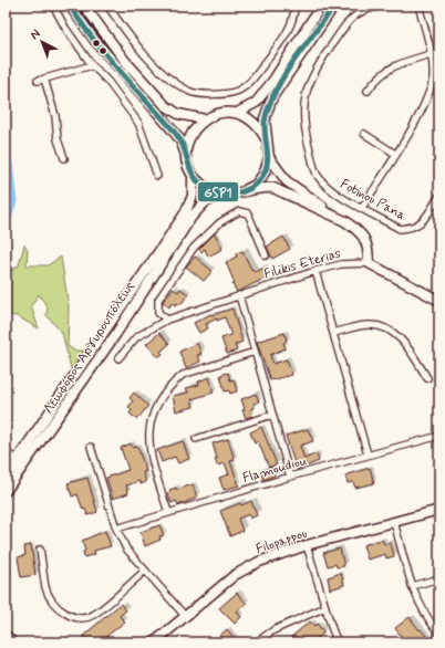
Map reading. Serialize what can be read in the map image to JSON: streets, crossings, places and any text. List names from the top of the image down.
{
  "streets": {
    "main road": ["Filikis Eterias", "Λεωφόρος Αργυρουπόλεως", "Filopappou"],
    "street": ["Fotinou Pana", "Flamoudiou"]
  },
  "lines": ["transit line GSP1"],
  "north": "top left"
}
